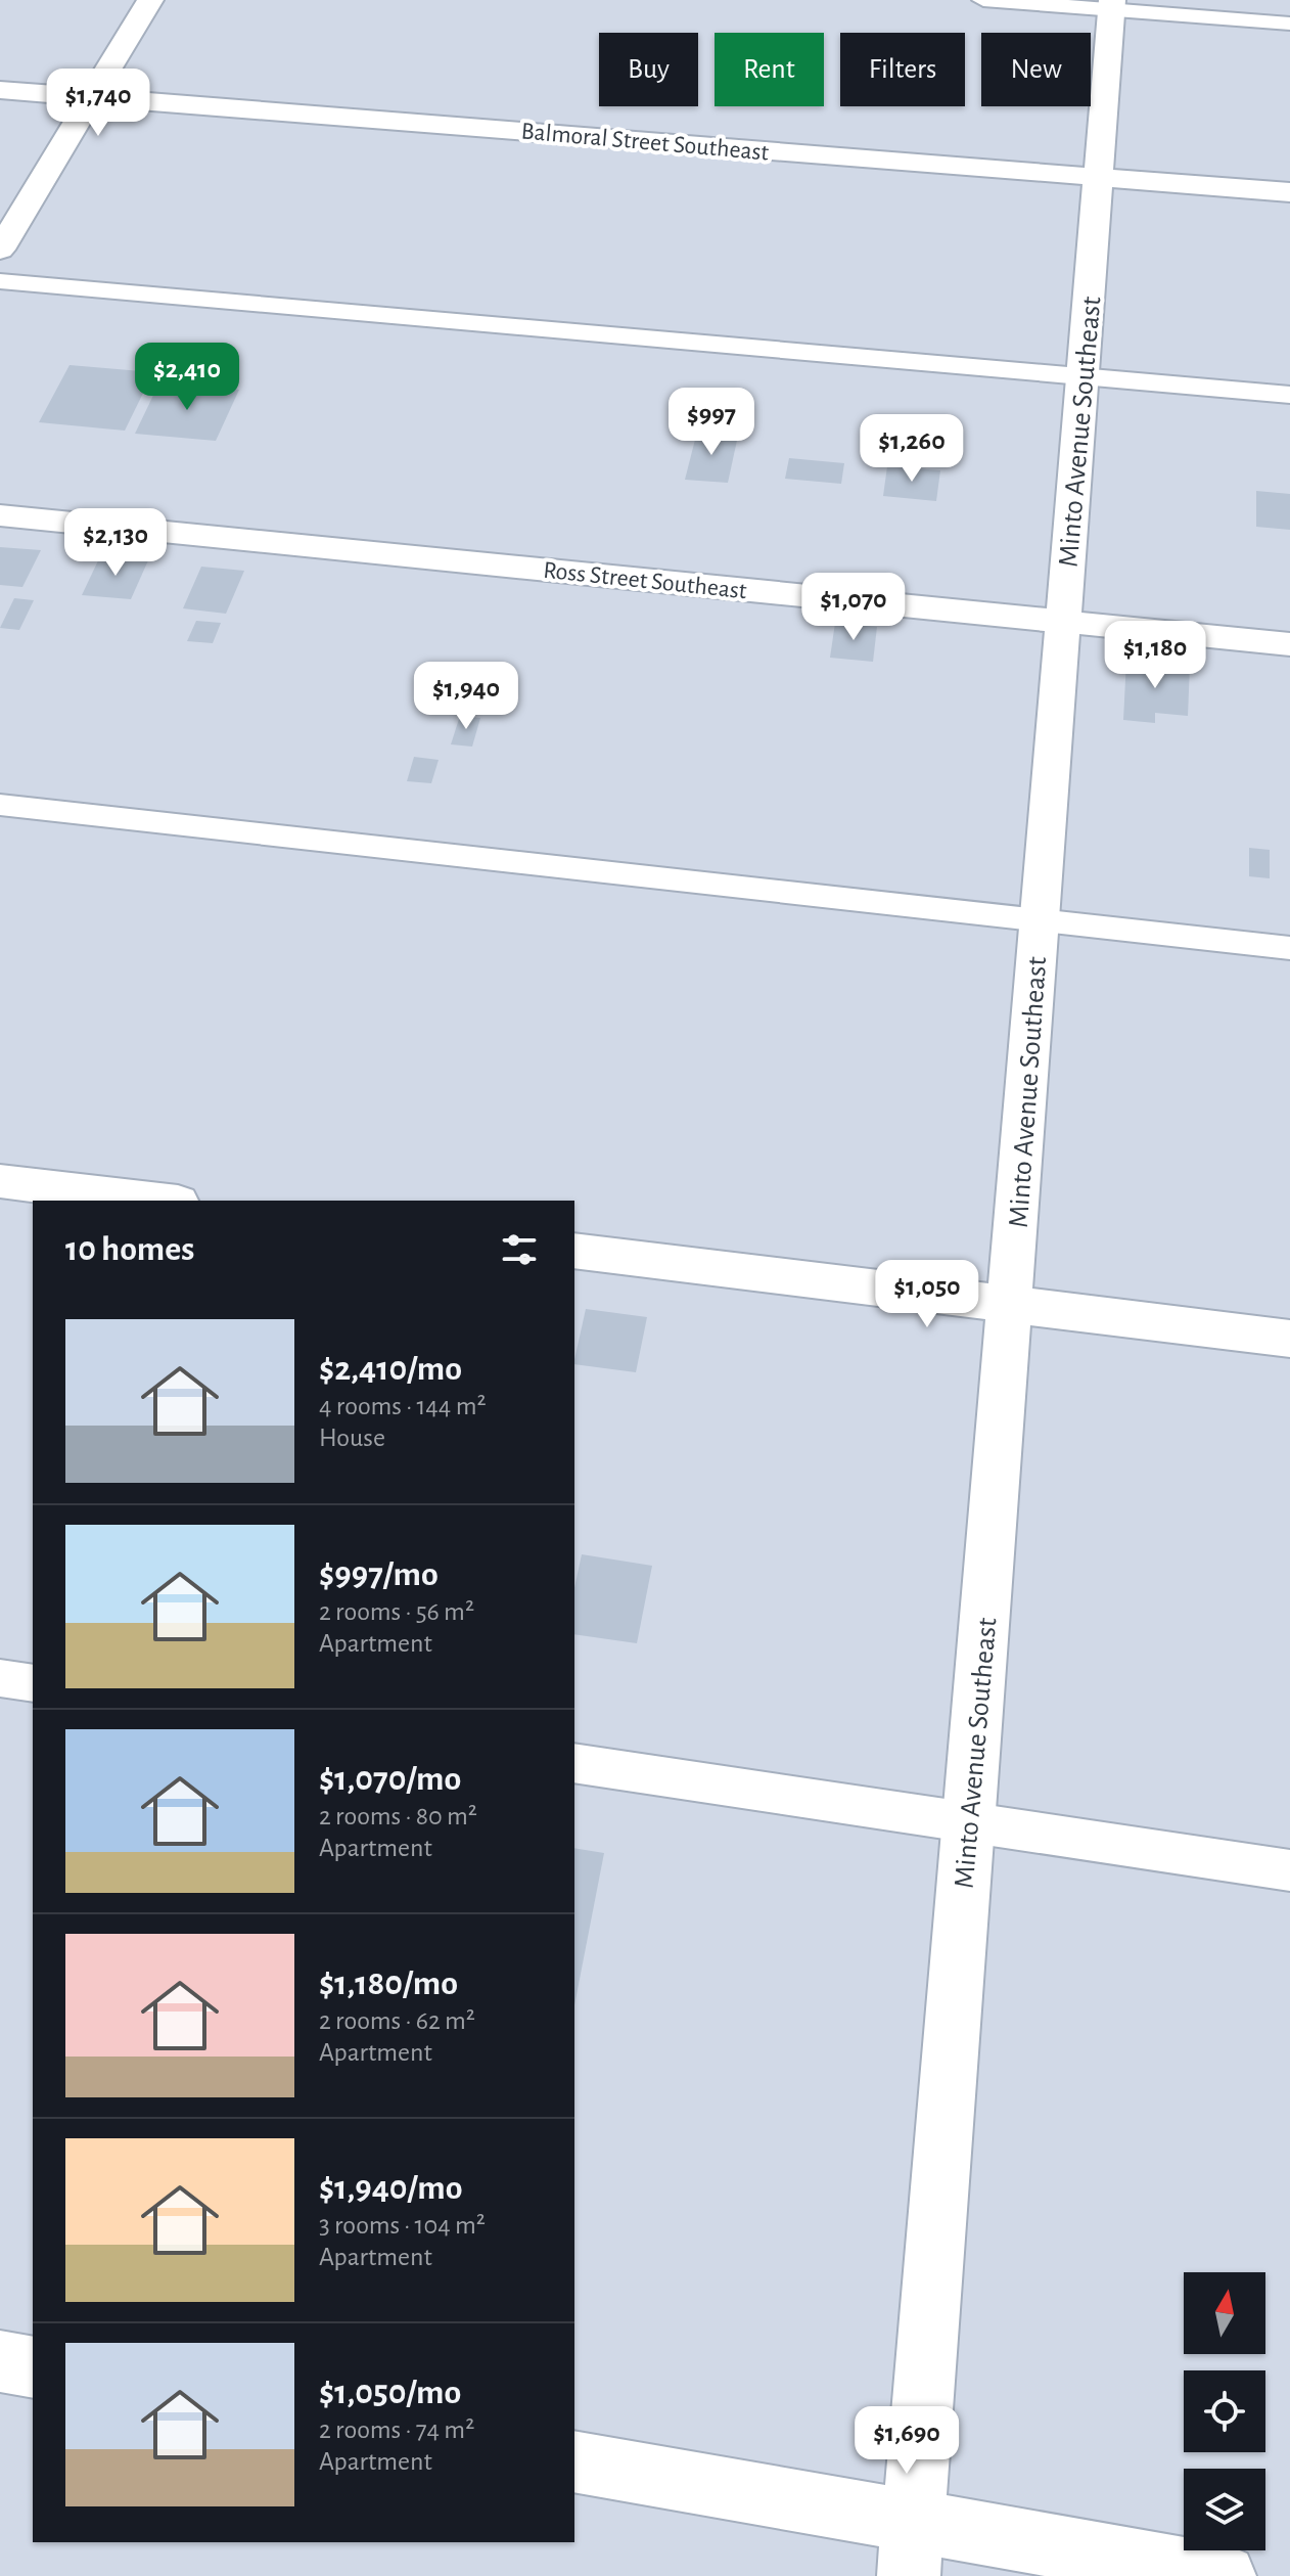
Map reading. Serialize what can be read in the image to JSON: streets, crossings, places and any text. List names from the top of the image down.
{
  "streets": {
    "street": ["Balmoral Street Southeast", "Minto Avenue Southeast", "Ross Street Southeast"]
  },
  "crossings": [
    ["Balmoral Street Southeast", "Minto Avenue Southeast"],
    ["Minto Avenue Southeast", "Ross Street Southeast"]
  ],
  "north": "top",
  "page": {
    "chip": [
      "Buy",
      "Rent",
      "Filters",
      "New"
    ],
    "price": [
      "$1,740",
      "$2,410",
      "$997",
      "$1,260",
      "$2,130",
      "$1,070",
      "$1,180",
      "$1,940",
      "$1,050",
      "$1,690"
    ],
    "heading": "10 homes",
    "list": [
      {
        "name": "$2,410/mo",
        "note": "4 rooms · 144 m² · House"
      },
      {
        "name": "$997/mo",
        "note": "2 rooms · 56 m² · Apartment"
      },
      {
        "name": "$1,070/mo",
        "note": "2 rooms · 80 m² · Apartment"
      },
      {
        "name": "$1,180/mo",
        "note": "2 rooms · 62 m² · Apartment"
      },
      {
        "name": "$1,940/mo",
        "note": "3 rooms · 104 m² · Apartment"
      },
      {
        "name": "$1,050/mo",
        "note": "2 rooms · 74 m² · Apartment"
      }
    ]
  }
}
